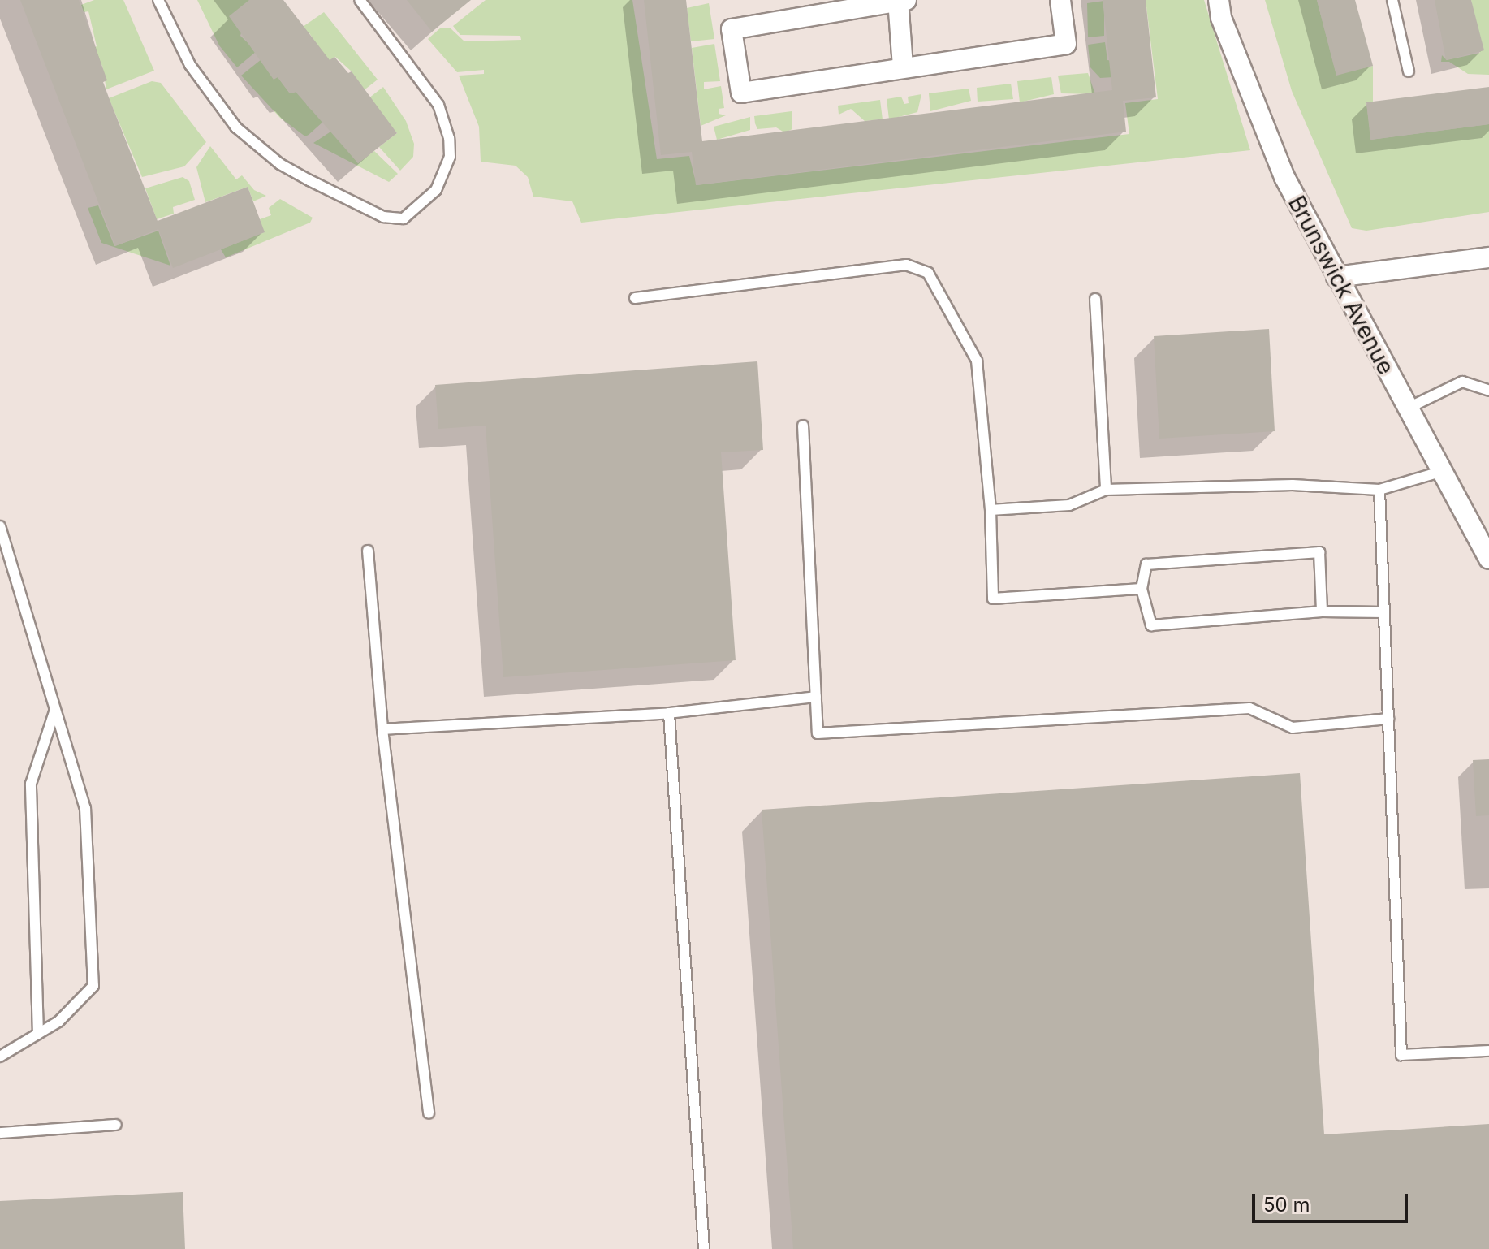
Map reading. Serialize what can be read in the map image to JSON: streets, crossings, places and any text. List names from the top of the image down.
{
  "streets": {
    "street": ["Brunswick Avenue"]
  },
  "scale_bar": "50 m"
}
